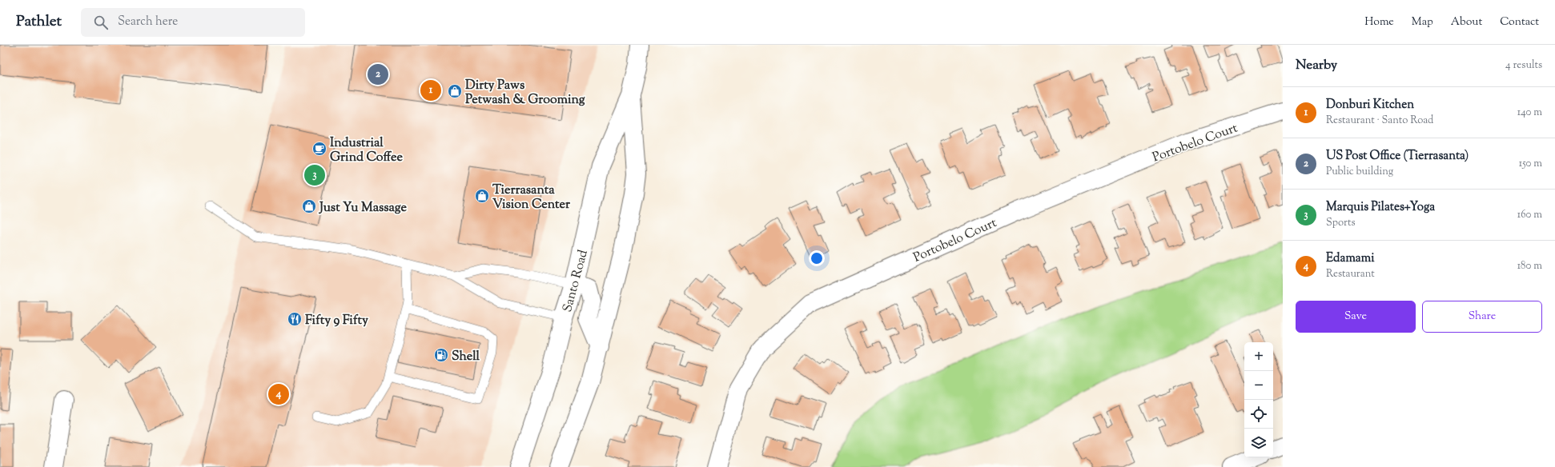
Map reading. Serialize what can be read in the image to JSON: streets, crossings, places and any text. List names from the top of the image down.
{
  "streets": {
    "main road": ["Portobelo Court", "Santo Road"]
  },
  "places": {
    "shop": ["Dirty Paws Petwash & Grooming", "Tierrasanta Vision Center", "Just Yu Massage"],
    "cafe": ["Industrial Grind Coffee"],
    "restaurant": ["Fifty 9 Fifty"],
    "fuel station": ["Shell"]
  },
  "page": {
    "header": "Pathlet",
    "search": "Search here",
    "nav": [
      "Home",
      "Map",
      "About",
      "Contact"
    ],
    "heading": ["Nearby", "4 results"],
    "pins": [
      "2",
      "1",
      "3",
      "4"
    ],
    "list": [
      {
        "mark": "1",
        "name": "Donburi Kitchen",
        "note": "Restaurant · Santo Road",
        "value": "140 m"
      },
      {
        "mark": "2",
        "name": "US Post Office (Tierrasanta)",
        "note": "Public building",
        "value": "150 m"
      },
      {
        "mark": "3",
        "name": "Marquis Pilates+Yoga",
        "note": "Sports",
        "value": "160 m"
      },
      {
        "mark": "4",
        "name": "Edamami",
        "note": "Restaurant",
        "value": "180 m"
      }
    ],
    "buttons": ["Save", "Share"],
    "map_buttons": ["+", "−"]
  }
}
